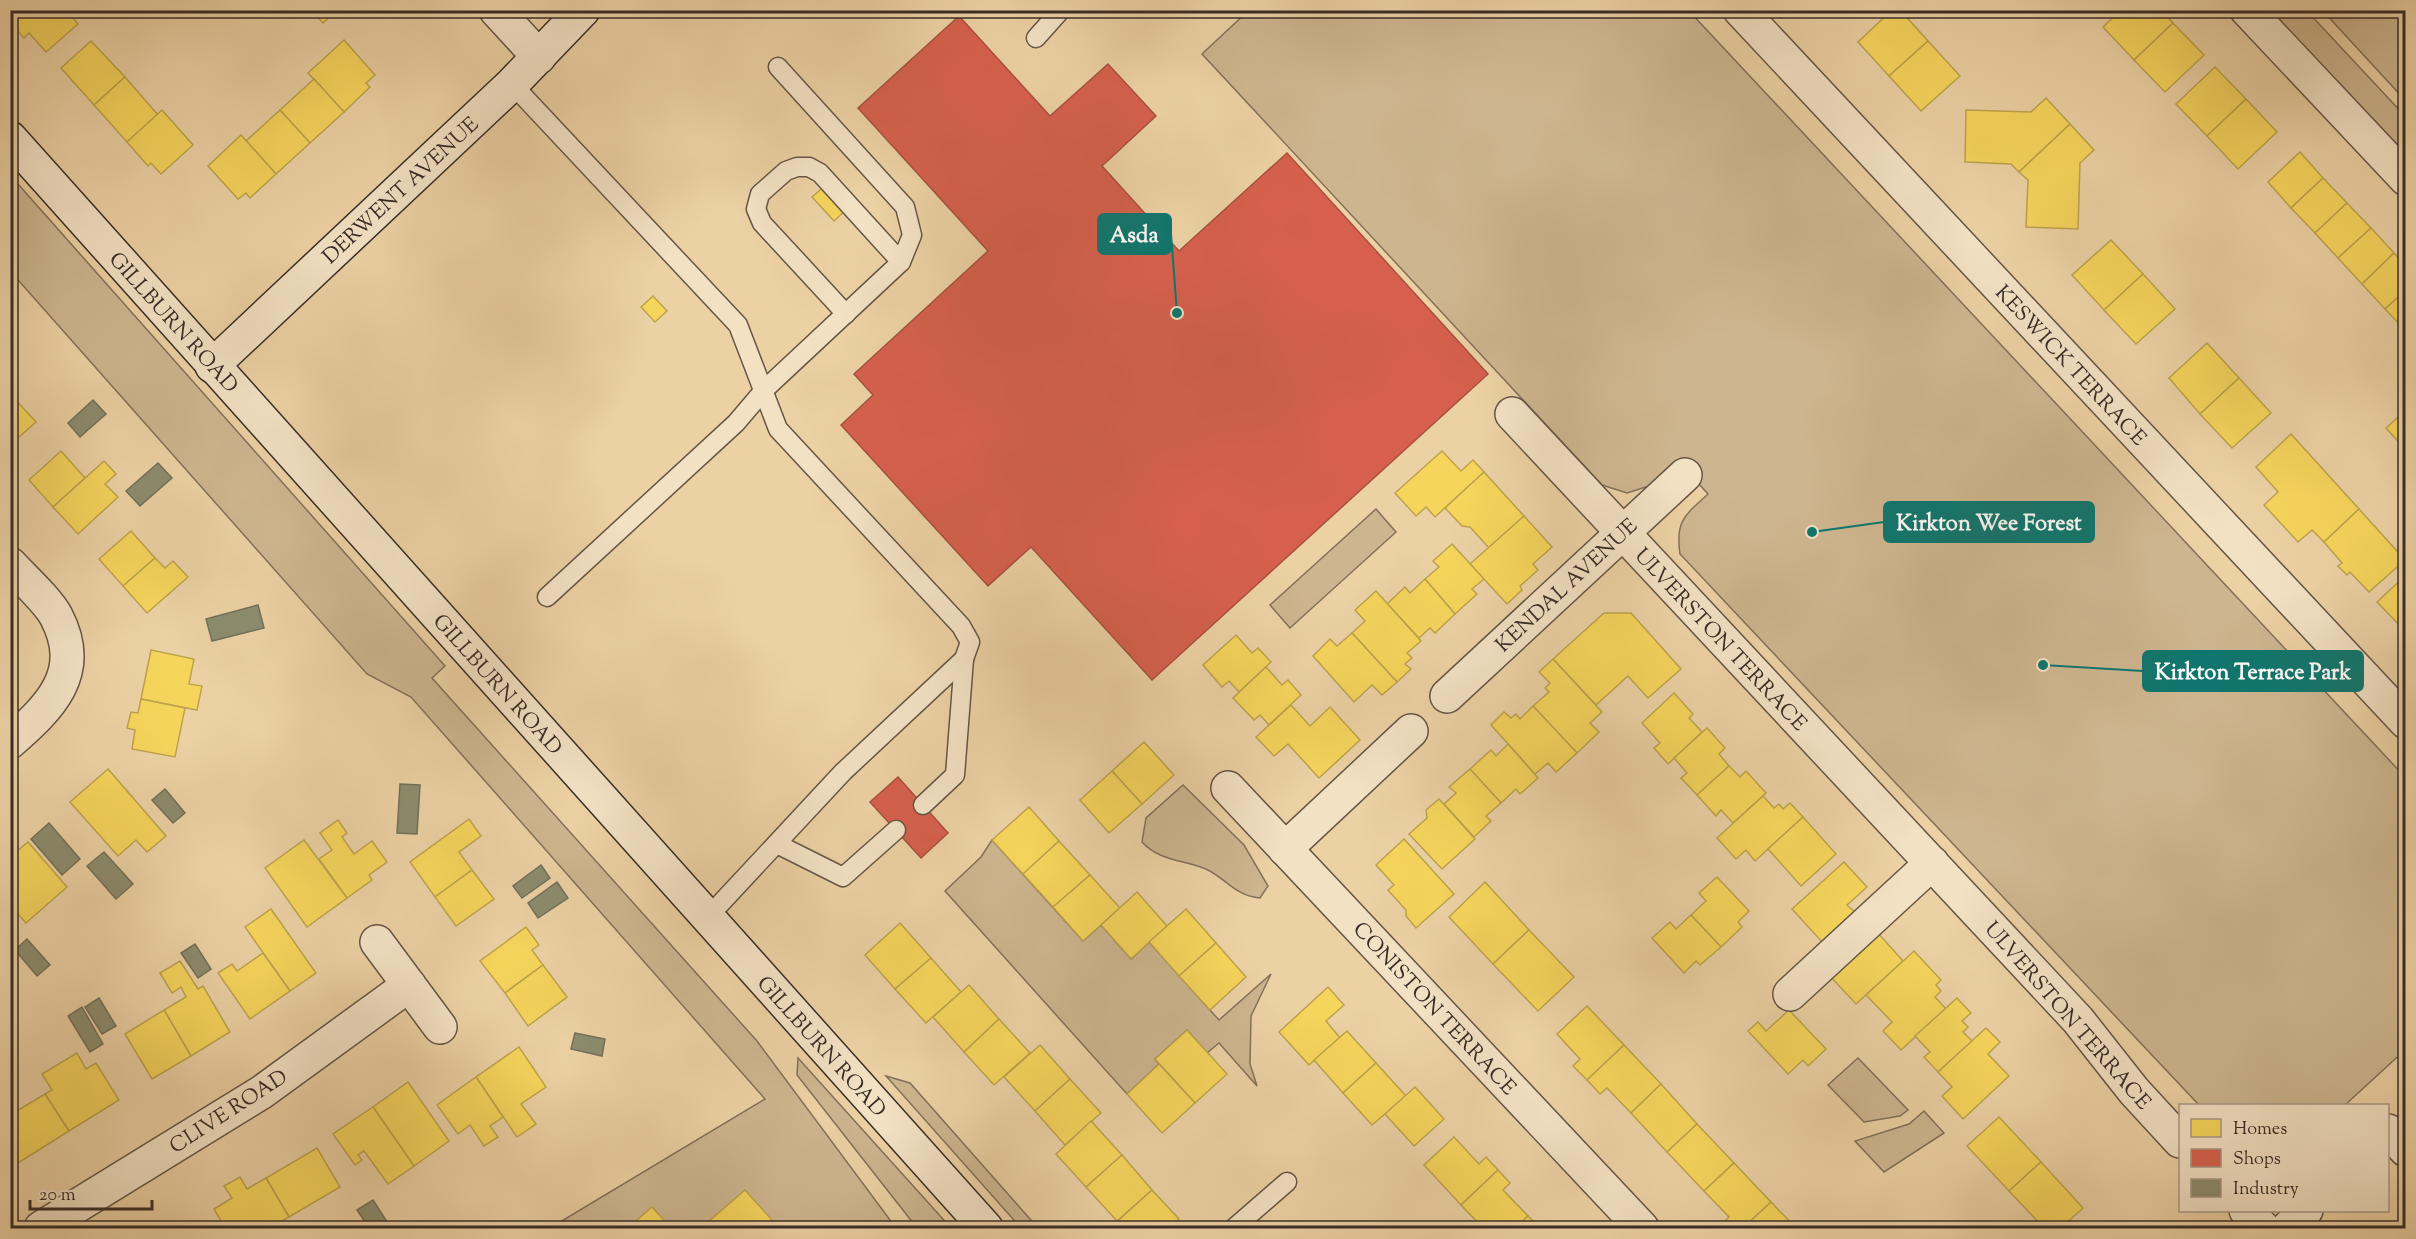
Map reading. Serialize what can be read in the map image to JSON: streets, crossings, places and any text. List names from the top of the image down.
{
  "streets": {
    "street": [
      "DERWENT AVENUE",
      "GILLBURN ROAD",
      "KESWICK TERRACE",
      "KENDAL AVENUE",
      "ULVERSTON TERRACE",
      "CONISTON TERRACE",
      "CLIVE ROAD"
    ]
  },
  "crossings": [
    ["DERWENT AVENUE", "GILLBURN ROAD"],
    ["KENDAL AVENUE", "ULVERSTON TERRACE"]
  ],
  "places": ["Asda", "Kirkton Wee Forest", "Kirkton Terrace Park"],
  "legend": ["Homes", "Shops", "Industry"],
  "scale_bar": "20 m"
}
